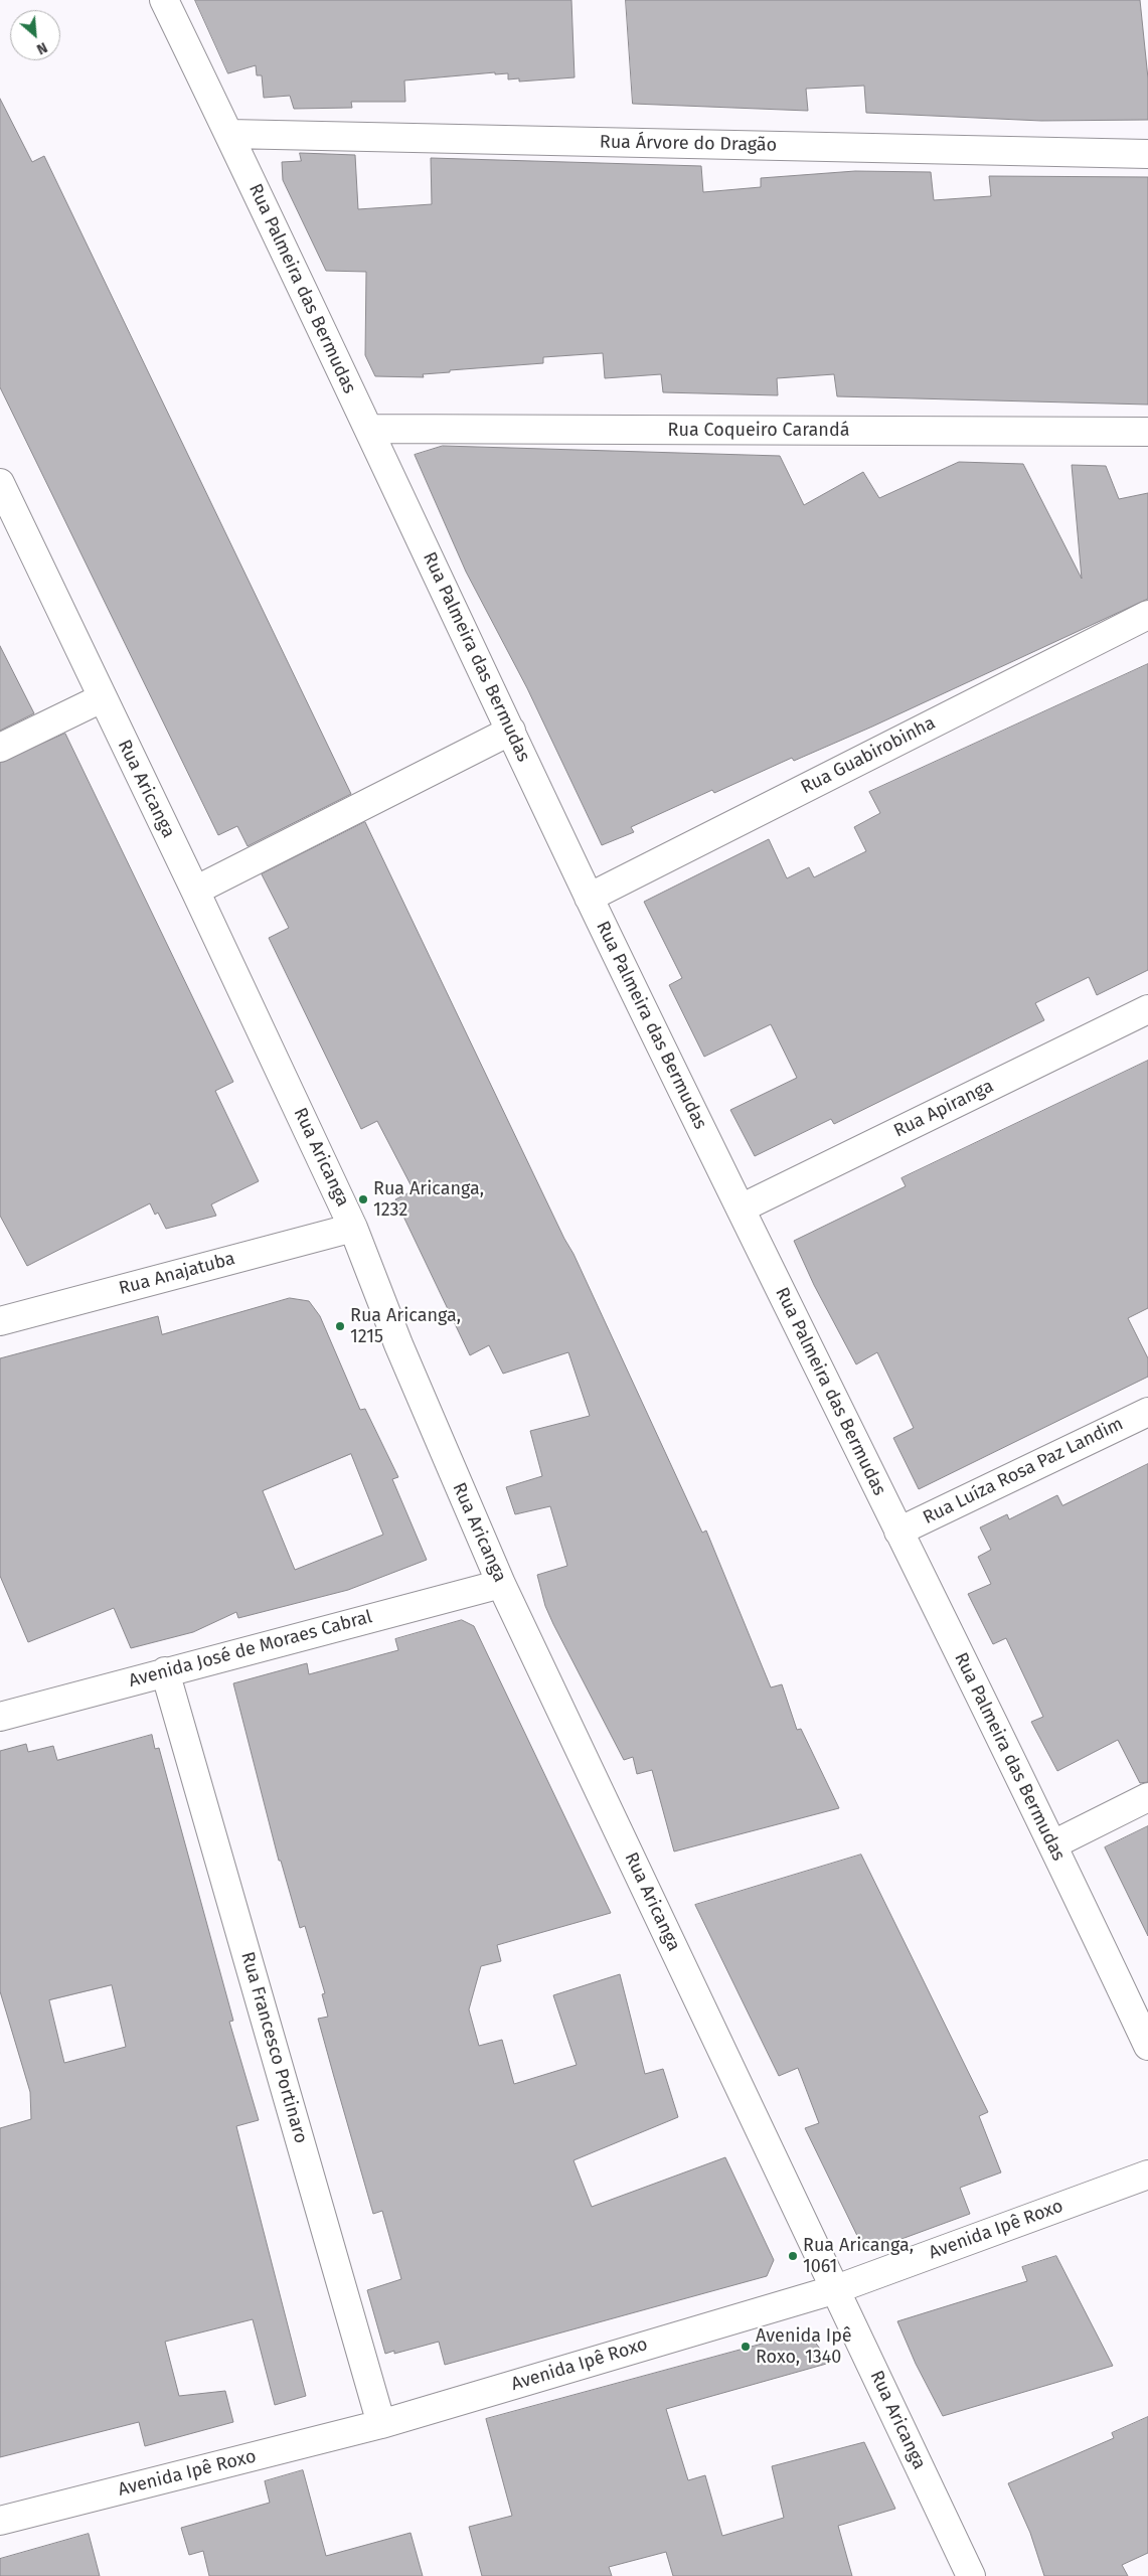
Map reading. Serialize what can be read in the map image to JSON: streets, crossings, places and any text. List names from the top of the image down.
{
  "streets": {
    "street": [
      "Rua Árvore do Dragão",
      "Rua Palmeira das Bermudas",
      "Rua Coqueiro Carandá",
      "Rua Guabirobinha",
      "Rua Aricanga",
      "Rua Apiranga",
      "Rua Anajatuba",
      "Rua Luíza Rosa Paz Landim",
      "Avenida José de Moraes Cabral",
      "Rua Francesco Portinaro",
      "Avenida Ipê Roxo"
    ]
  },
  "crossings": [
    ["Rua Árvore do Dragão", "Rua Palmeira das Bermudas"],
    ["Rua Palmeira das Bermudas", "Rua Coqueiro Carandá"],
    ["Rua Palmeira das Bermudas", "Rua Guabirobinha"],
    ["Rua Palmeira das Bermudas", "Rua Apiranga"],
    ["Rua Palmeira das Bermudas", "Rua Luíza Rosa Paz Landim"],
    ["Rua Aricanga", "Rua Anajatuba"],
    ["Rua Aricanga", "Avenida José de Moraes Cabral"],
    ["Rua Aricanga", "Avenida Ipê Roxo"],
    ["Avenida José de Moraes Cabral", "Rua Francesco Portinaro"],
    ["Rua Francesco Portinaro", "Avenida Ipê Roxo"]
  ],
  "places": [
    "Rua Aricanga, 1232",
    "Rua Aricanga, 1215",
    "Rua Aricanga, 1061",
    "Avenida Ipê Roxo, 1340"
  ],
  "north": "bottom right"
}
